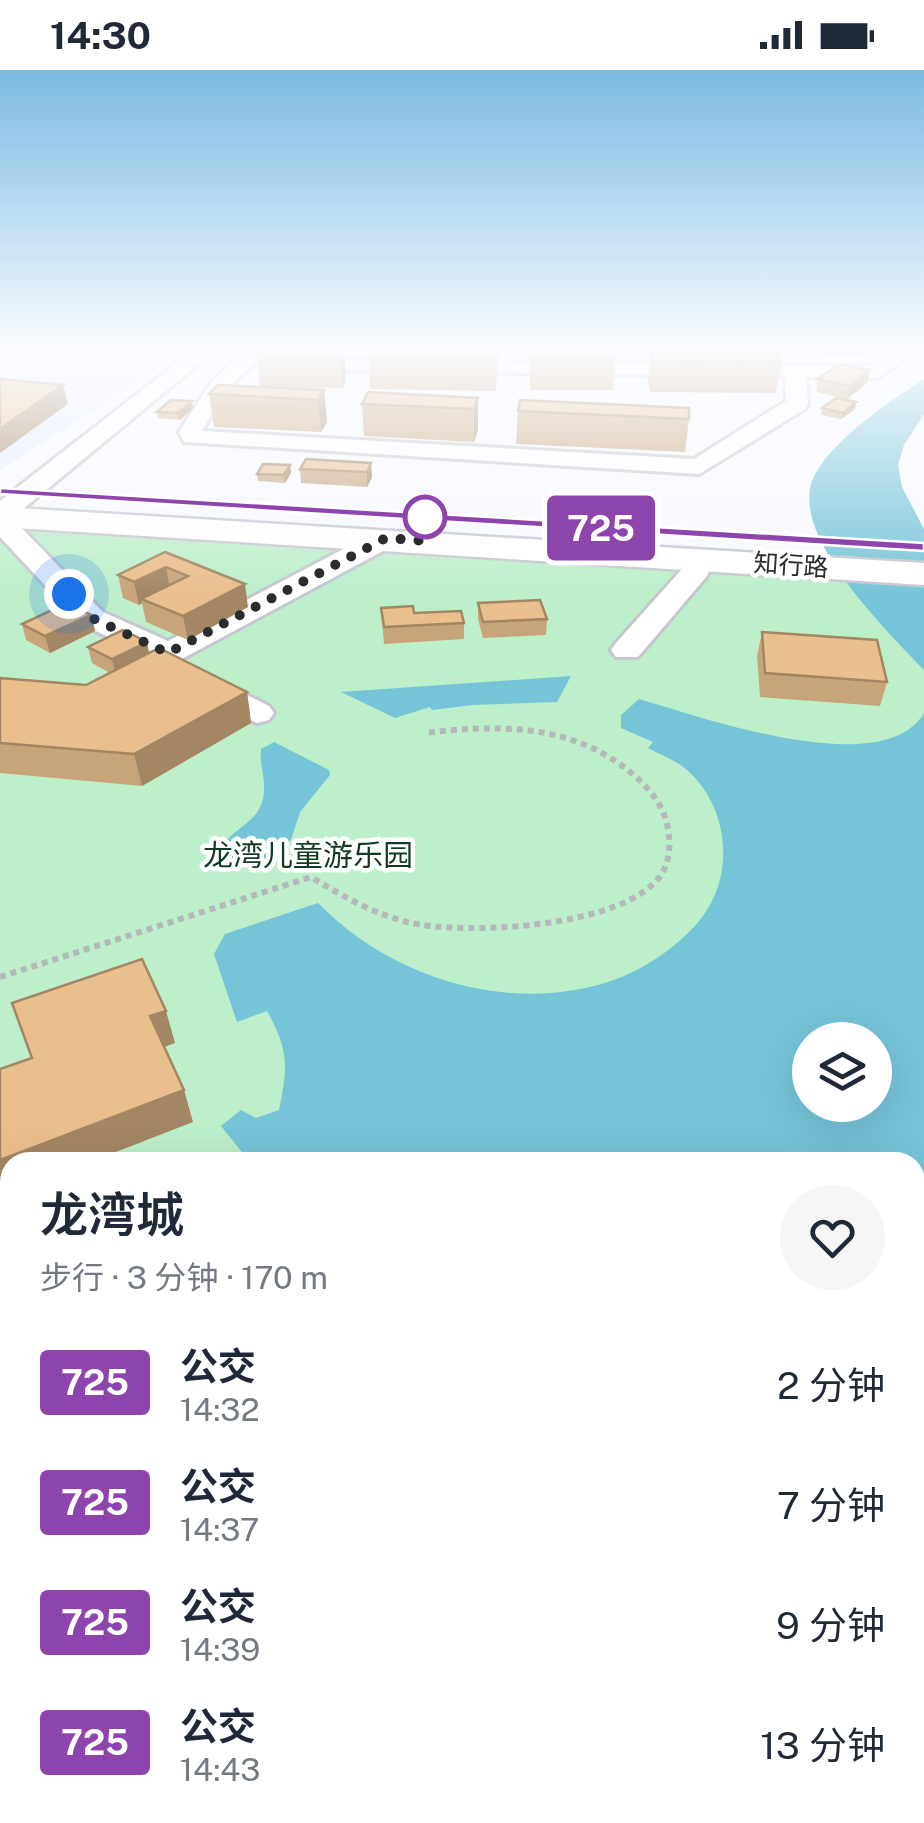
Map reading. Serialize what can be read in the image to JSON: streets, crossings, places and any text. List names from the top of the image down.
{
  "streets": {
    "main road": ["知行路"]
  },
  "parks": ["龙湾儿童游乐园"],
  "lines": ["bus line 725"],
  "page": {
    "status": "14:30",
    "on_map": "725",
    "heading": ["龙湾城", "步行 · 3 分钟 · 170 m"],
    "list": [
      {
        "mark": "725",
        "name": "公交",
        "note": "14:32",
        "value": "2 分钟"
      },
      {
        "mark": "725",
        "name": "公交",
        "note": "14:37",
        "value": "7 分钟"
      },
      {
        "mark": "725",
        "name": "公交",
        "note": "14:39",
        "value": "9 分钟"
      },
      {
        "mark": "725",
        "name": "公交",
        "note": "14:43",
        "value": "13 分钟"
      }
    ]
  }
}
